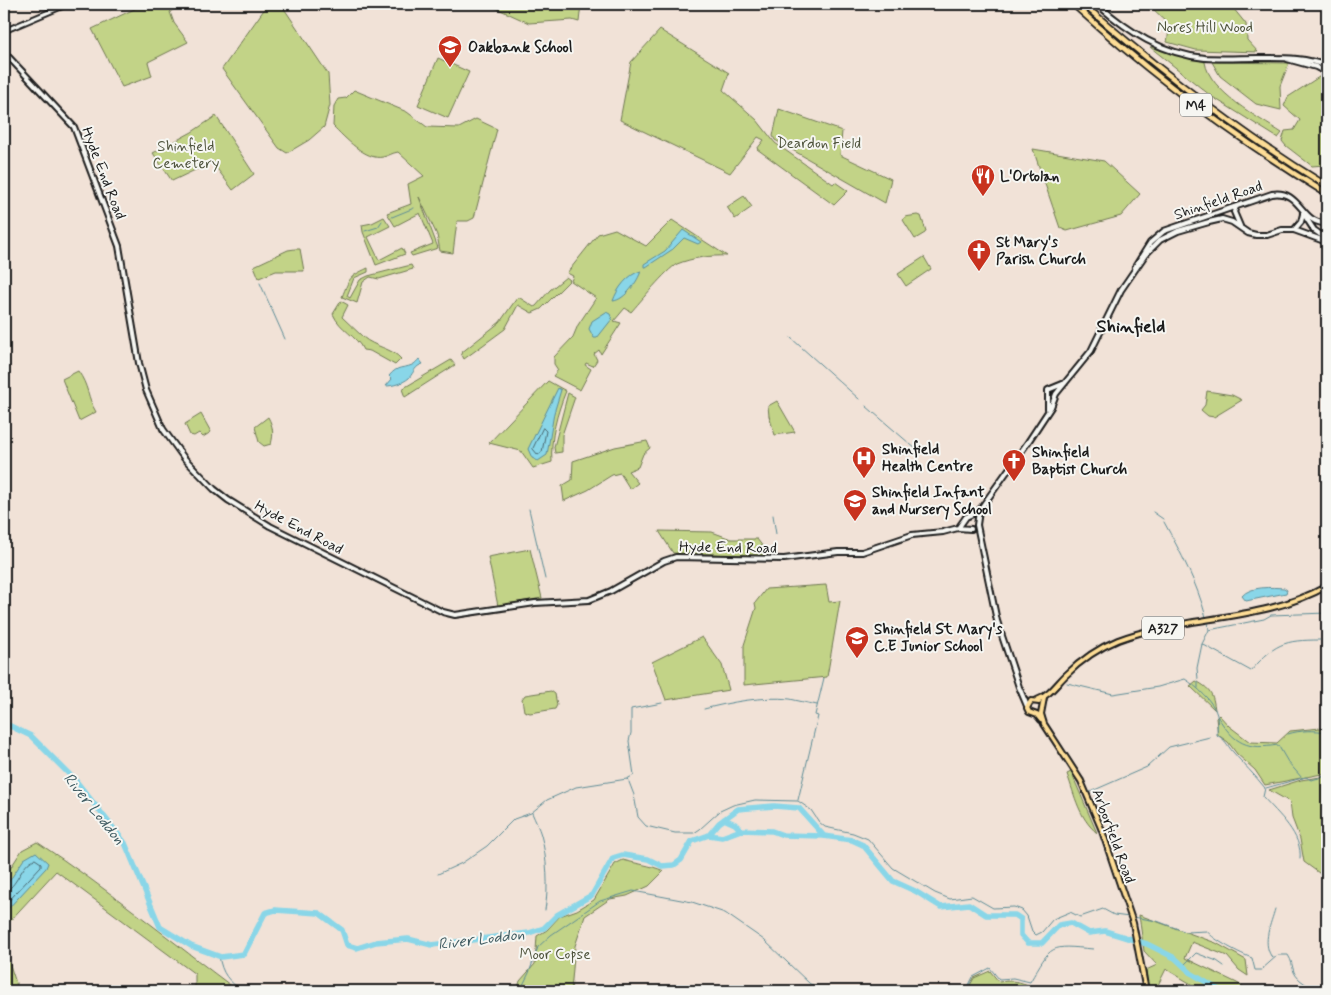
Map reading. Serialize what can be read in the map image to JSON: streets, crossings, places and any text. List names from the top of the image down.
{
  "streets": {
    "highway": ["M4"],
    "main road": [
      "Hyde End Road",
      "Shinfield Road",
      "A327",
      "Arborfield Road"
    ]
  },
  "crossings": [
    ["A327", "Arborfield Road"]
  ],
  "districts": ["Shinfield"],
  "water": ["River Loddon"],
  "parks": [
    "Nores Hill Wood",
    "Deardon Field",
    "Shinfield Cemetery",
    "Moor Copse"
  ],
  "places": {
    "school or university": ["Oakbank School", "Shinfield Infant and Nursery School", "Shinfield St Mary's C.E Junior School"],
    "restaurant": ["L'Ortolan"],
    "church": ["St Mary's Parish Church", "Shinfield Baptist Church"],
    "hospital": ["Shinfield Health Centre"]
  }
}
